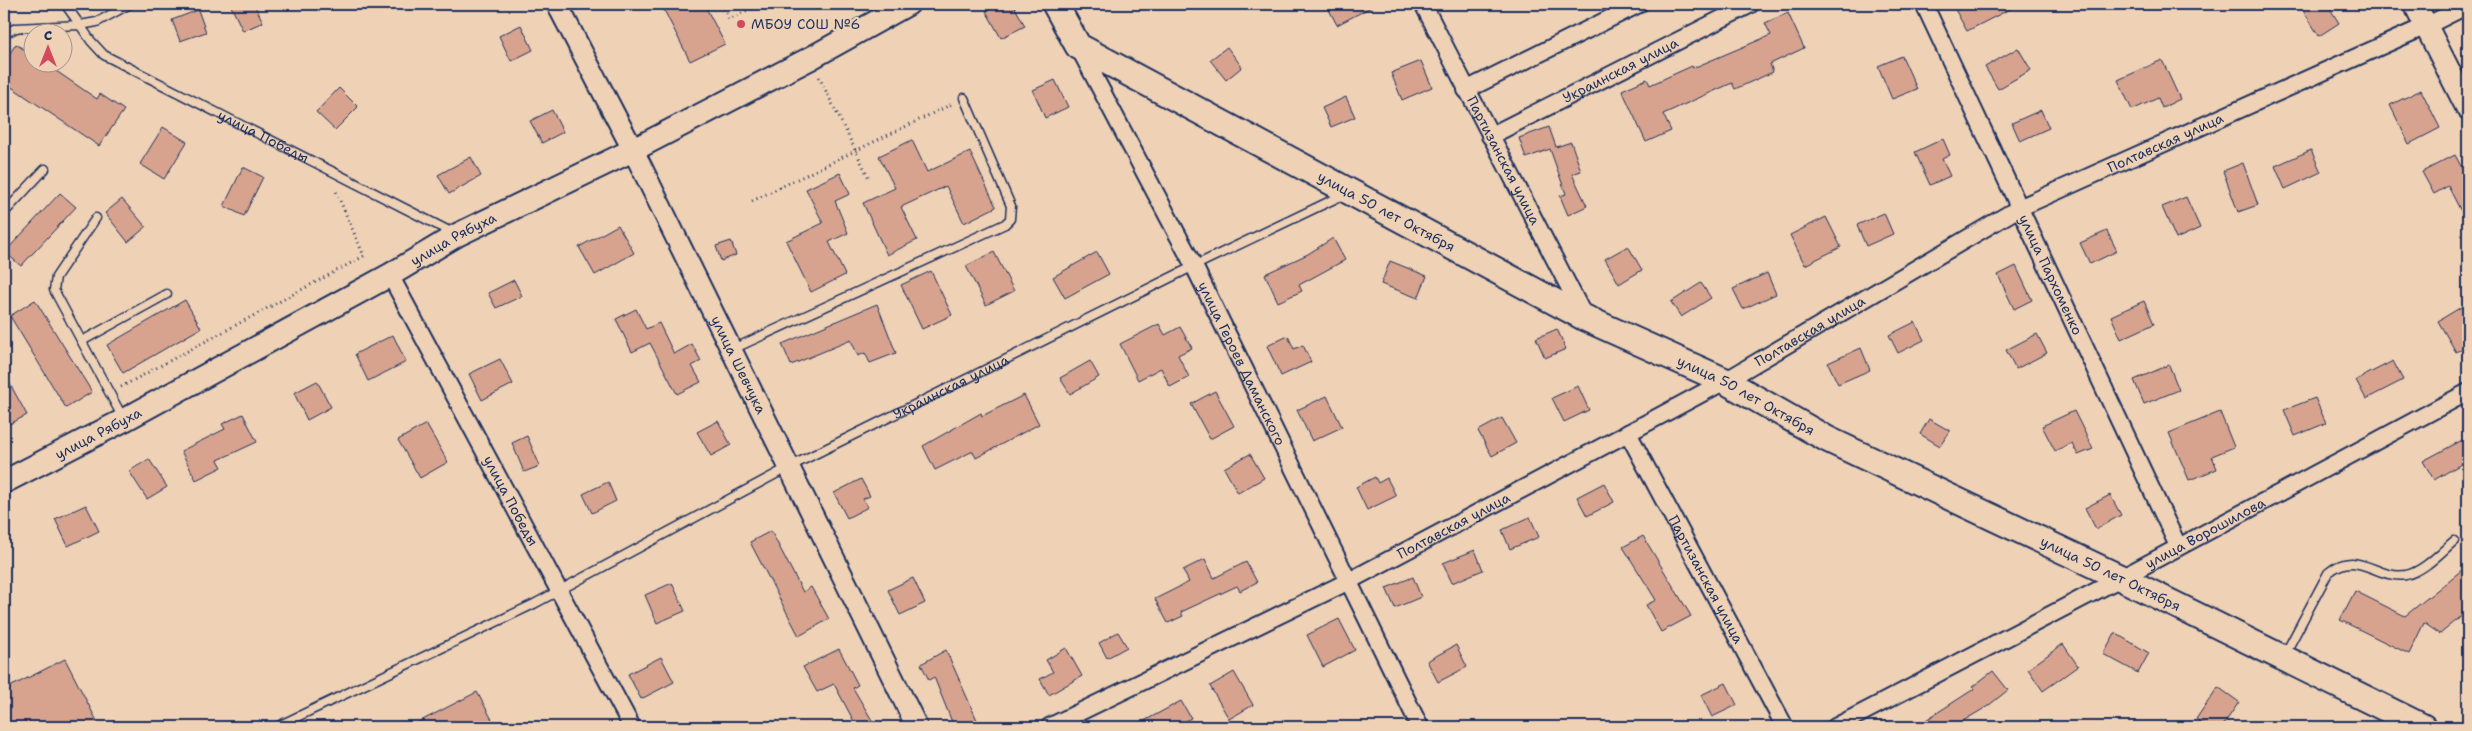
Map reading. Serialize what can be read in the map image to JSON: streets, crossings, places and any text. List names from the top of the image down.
{
  "streets": {
    "main road": ["улица 50 лет Октября", "улица Рябуха", "улица Героев Даманского"],
    "street": [
      "Украинская улица",
      "улица Победы",
      "Полтавская улица",
      "Партизанская улица",
      "улица Пархоменко",
      "улица Шевчука",
      "улица Ворошилова"
    ]
  },
  "crossings": [
    ["Украинская улица", "улица Победы"],
    ["Украинская улица", "Партизанская улица"],
    ["Украинская улица", "улица 50 лет Октября"],
    ["Украинская улица", "улица Героев Даманского"],
    ["Украинская улица", "улица Шевчука"],
    ["улица Победы", "улица Рябуха"],
    ["Полтавская улица", "Партизанская улица"],
    ["Полтавская улица", "улица 50 лет Октября"],
    ["Полтавская улица", "улица Пархоменко"],
    ["Полтавская улица", "улица Героев Даманского"],
    ["Партизанская улица", "улица 50 лет Октября"],
    ["улица 50 лет Октября", "улица Героев Даманского"],
    ["улица 50 лет Октября", "улица Ворошилова"],
    ["улица Рябуха", "улица Шевчука"],
    ["улица Пархоменко", "улица Ворошилова"]
  ],
  "places": ["МБОУ СОШ №6"],
  "north": "top"
}
